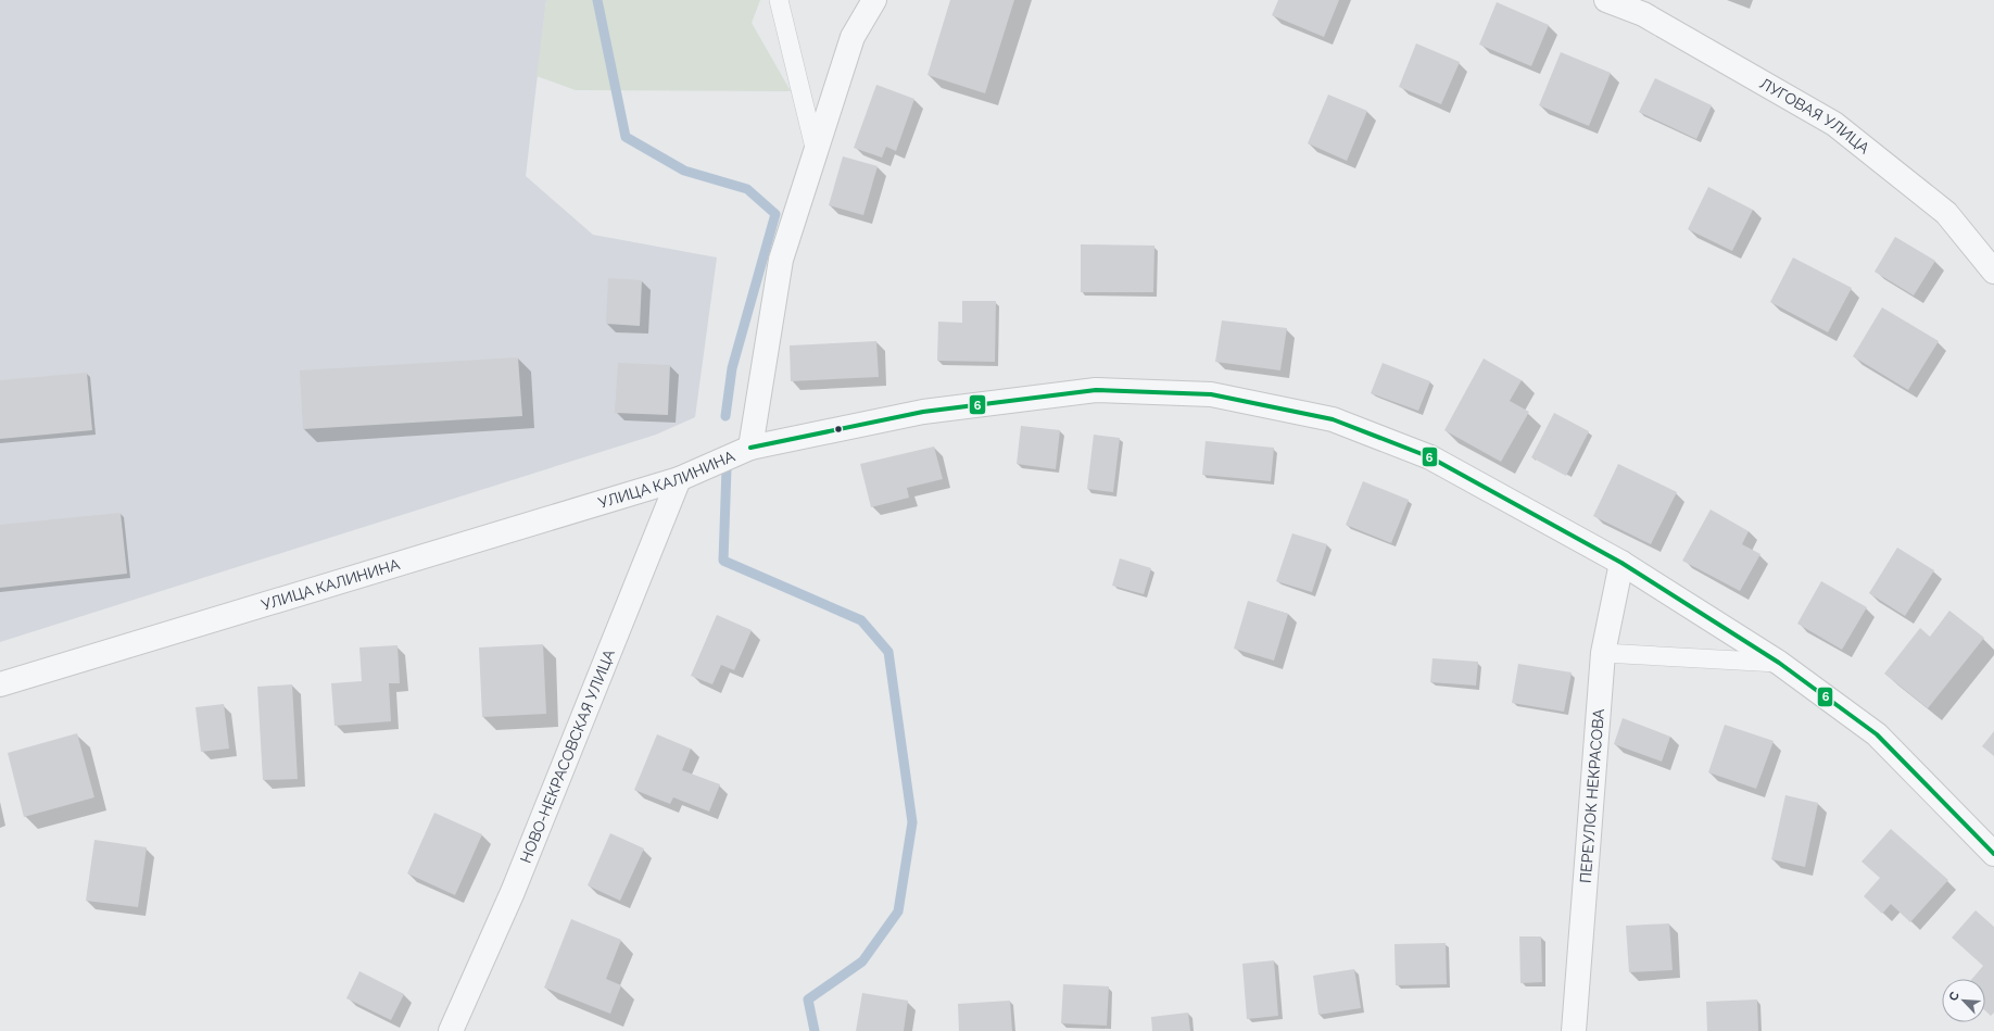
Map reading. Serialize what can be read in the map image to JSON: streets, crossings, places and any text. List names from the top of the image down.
{
  "streets": {
    "street": [
      "ЛУГОВАЯ УЛИЦА",
      "УЛИЦА КАЛИНИНА",
      "НОВО-НЕКРАСОВСКАЯ УЛИЦА",
      "ПЕРЕУЛОК НЕКРАСОВА"
    ]
  },
  "crossings": [
    ["УЛИЦА КАЛИНИНА", "НОВО-НЕКРАСОВСКАЯ УЛИЦА"],
    ["УЛИЦА КАЛИНИНА", "ПЕРЕУЛОК НЕКРАСОВА"]
  ],
  "lines": ["transit line 6"],
  "north": "top left"
}
